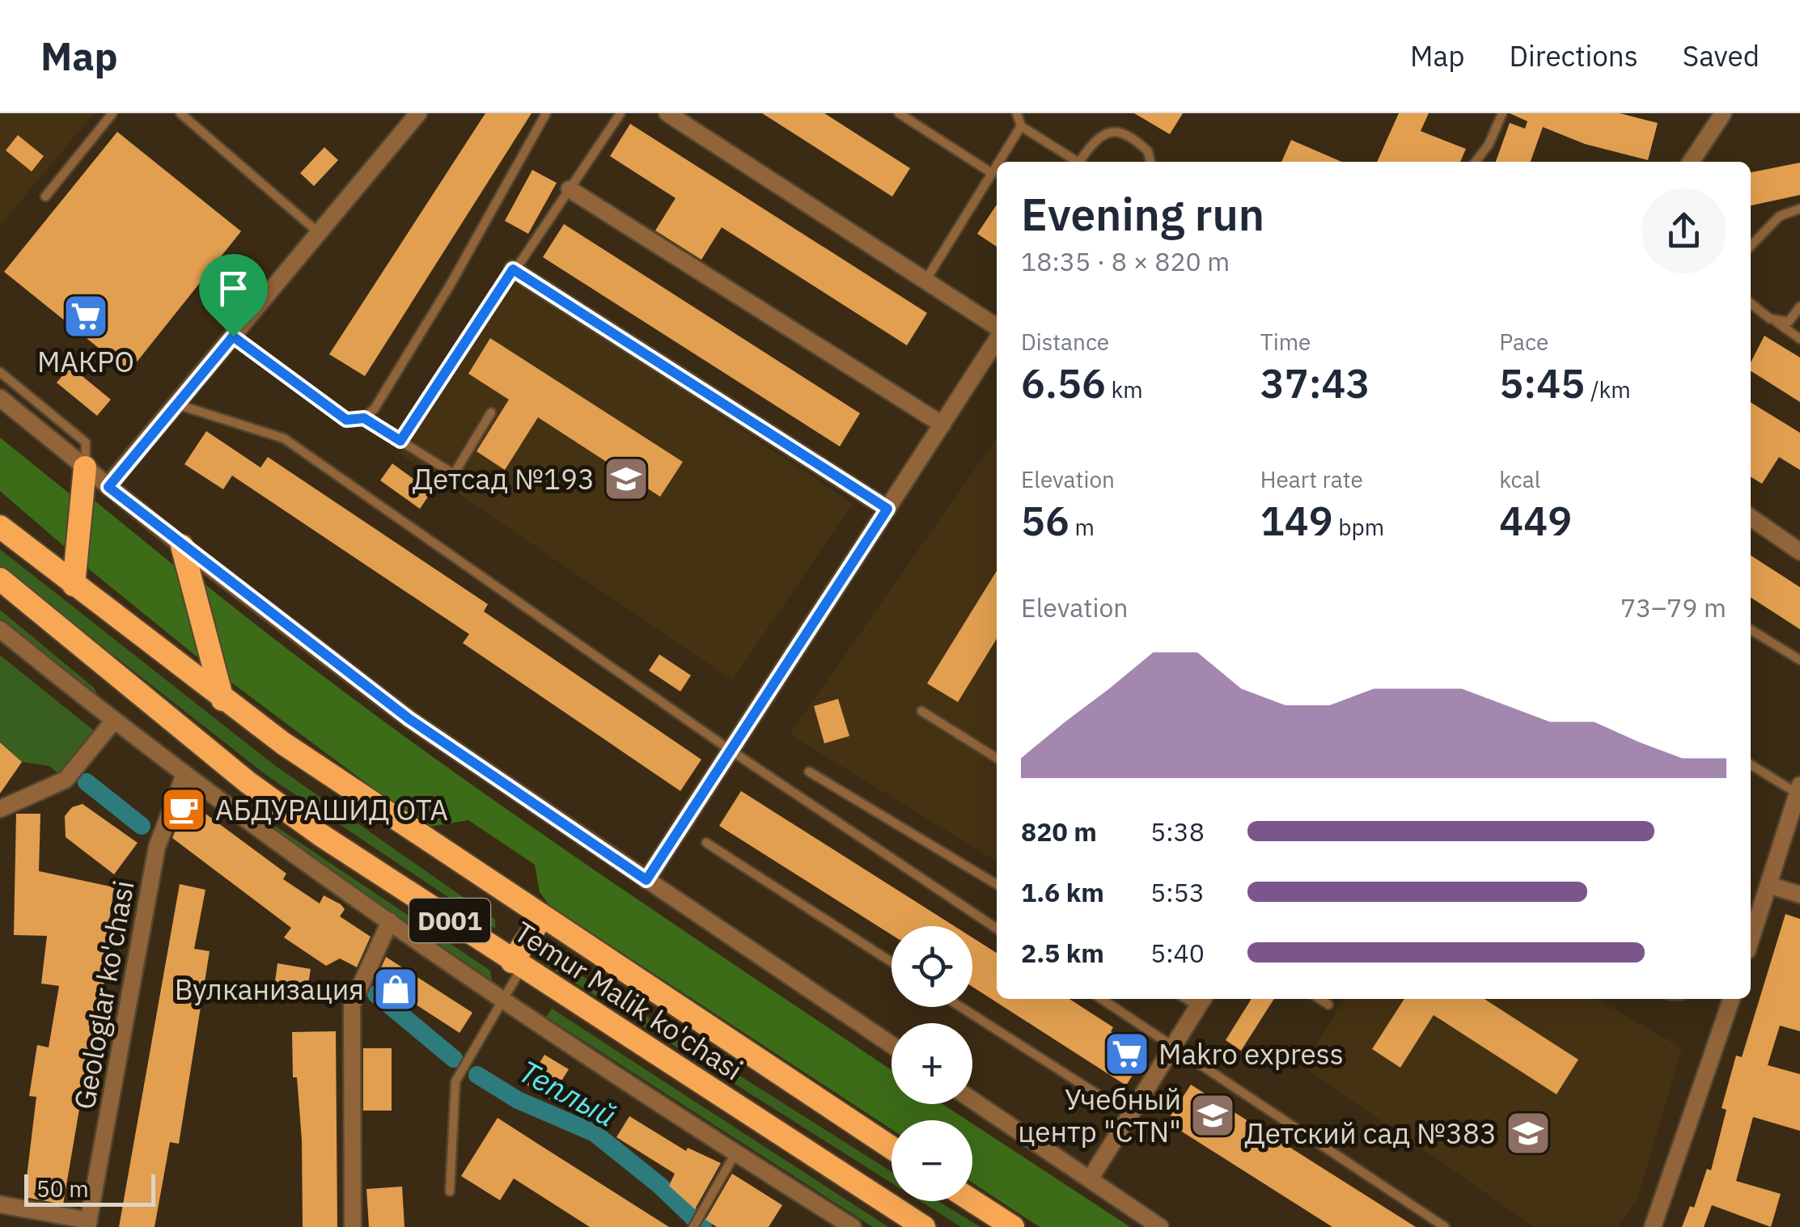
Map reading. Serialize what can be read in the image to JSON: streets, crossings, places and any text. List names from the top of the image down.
{
  "streets": {
    "highway": ["D001", "Temur Malik ko'chasi"],
    "street": ["Geologlar ko'chasi"]
  },
  "water": ["Теплый"],
  "places": {
    "supermarket": ["МАКРО", "Makro express"],
    "school or university": ["Детсад №193", "Учебный центр \"CTN\"", "Детский сад №383"],
    "cafe": ["АБДУРАШИД ОТА"],
    "shop": ["Вулканизация"]
  },
  "scale_bar": "50 m",
  "page": {
    "header": "Map",
    "nav": ["Map", "Directions", "Saved"],
    "heading": ["Evening run", "18:35 · 8 × 820 m"],
    "stats": [
      ["Distance", "6.56 km"],
      ["Time", "37:43"],
      ["Pace", "5:45 /km"],
      ["Elevation", "56 m"],
      ["Heart rate", "149 bpm"],
      ["kcal", "449"]
    ],
    "chart": ["Elevation", "73–79 m"],
    "list": [
      {
        "name": "820 m",
        "note": "5:38"
      },
      {
        "name": "1.6 km",
        "note": "5:53"
      },
      {
        "name": "2.5 km",
        "note": "5:40"
      }
    ],
    "map_buttons": ["+", "−"],
    "scale": "50 m"
  }
}
